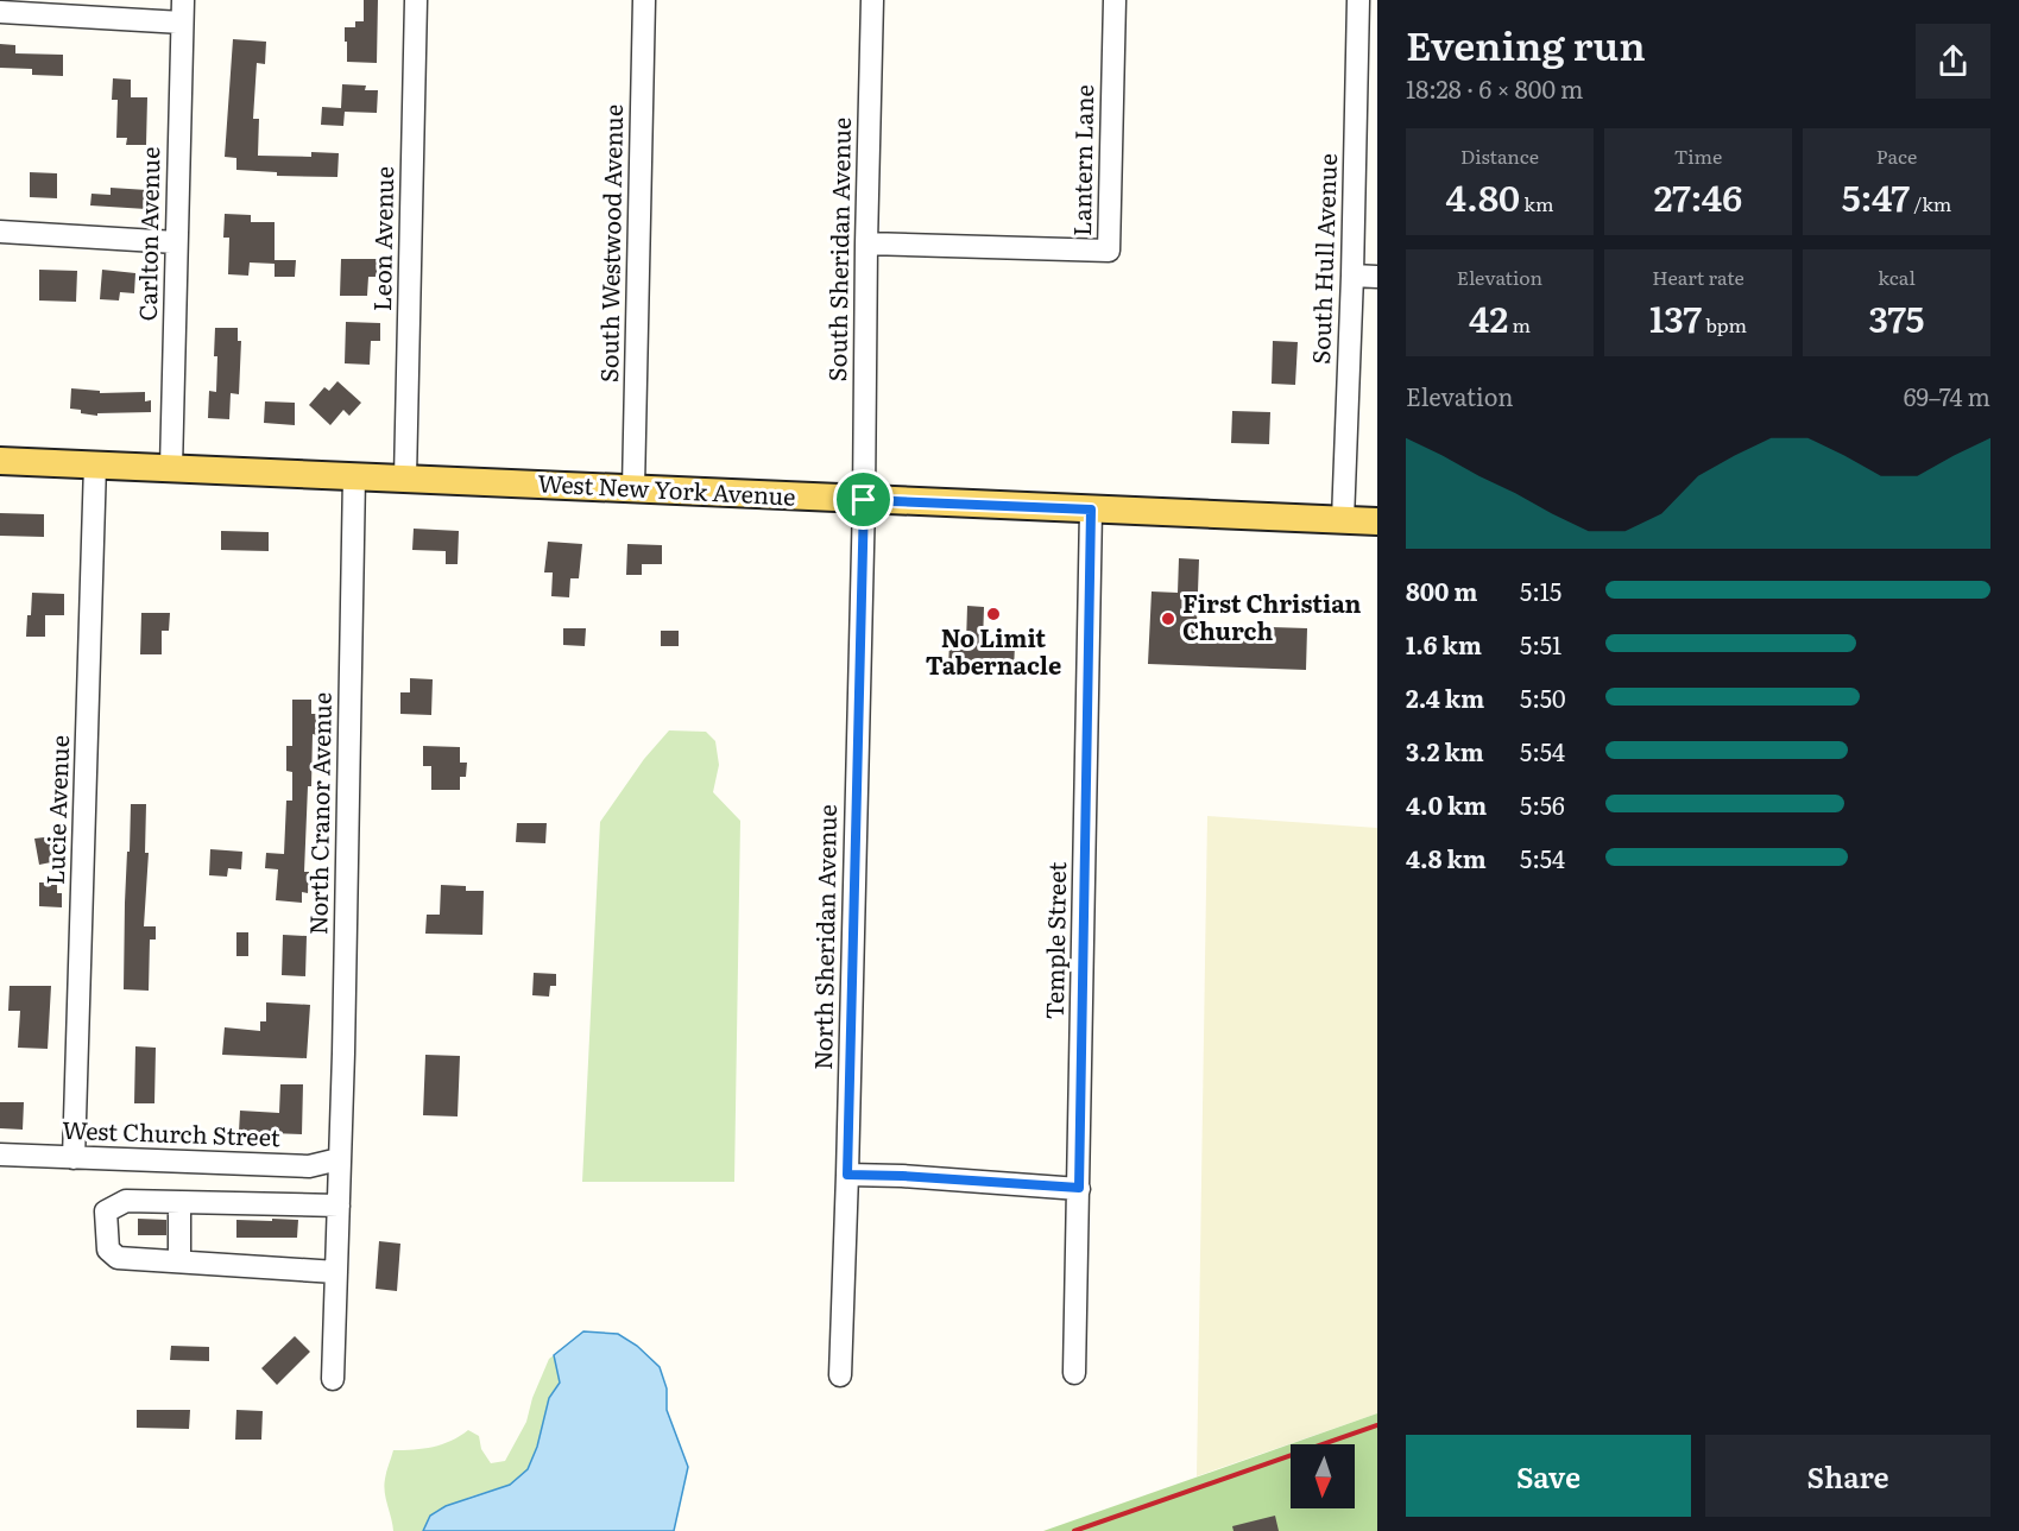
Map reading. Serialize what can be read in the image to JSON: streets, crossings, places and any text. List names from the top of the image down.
{
  "streets": {
    "main road": ["West New York Avenue"],
    "street": [
      "Lantern Lane",
      "Carlton Avenue",
      "Leon Avenue",
      "South Westwood Avenue",
      "South Sheridan Avenue",
      "South Hull Avenue",
      "Lucie Avenue",
      "North Cranor Avenue",
      "North Sheridan Avenue",
      "Temple Street",
      "West Church Street"
    ]
  },
  "crossings": [
    ["Lantern Lane", "South Sheridan Avenue"],
    ["Carlton Avenue", "West New York Avenue"],
    ["Leon Avenue", "West New York Avenue"],
    ["South Westwood Avenue", "West New York Avenue"],
    ["South Sheridan Avenue", "West New York Avenue"],
    ["South Sheridan Avenue", "North Sheridan Avenue"],
    ["South Hull Avenue", "West New York Avenue"],
    ["West New York Avenue", "Lucie Avenue"],
    ["West New York Avenue", "North Cranor Avenue"],
    ["West New York Avenue", "North Sheridan Avenue"],
    ["West New York Avenue", "Temple Street"],
    ["Lucie Avenue", "West Church Street"],
    ["North Cranor Avenue", "West Church Street"]
  ],
  "places": ["No Limit Tabernacle", "First Christian Church"],
  "north": "bottom",
  "page": {
    "heading": ["Evening run", "18:28 · 6 × 800 m"],
    "stats": [
      ["Distance", "4.80 km"],
      ["Time", "27:46"],
      ["Pace", "5:47 /km"],
      ["Elevation", "42 m"],
      ["Heart rate", "137 bpm"],
      ["kcal", "375"]
    ],
    "chart": ["Elevation", "69–74 m"],
    "list": [
      {
        "name": "800 m",
        "note": "5:15"
      },
      {
        "name": "1.6 km",
        "note": "5:51"
      },
      {
        "name": "2.4 km",
        "note": "5:50"
      },
      {
        "name": "3.2 km",
        "note": "5:54"
      },
      {
        "name": "4.0 km",
        "note": "5:56"
      },
      {
        "name": "4.8 km",
        "note": "5:54"
      }
    ],
    "buttons": ["Save", "Share"]
  }
}
